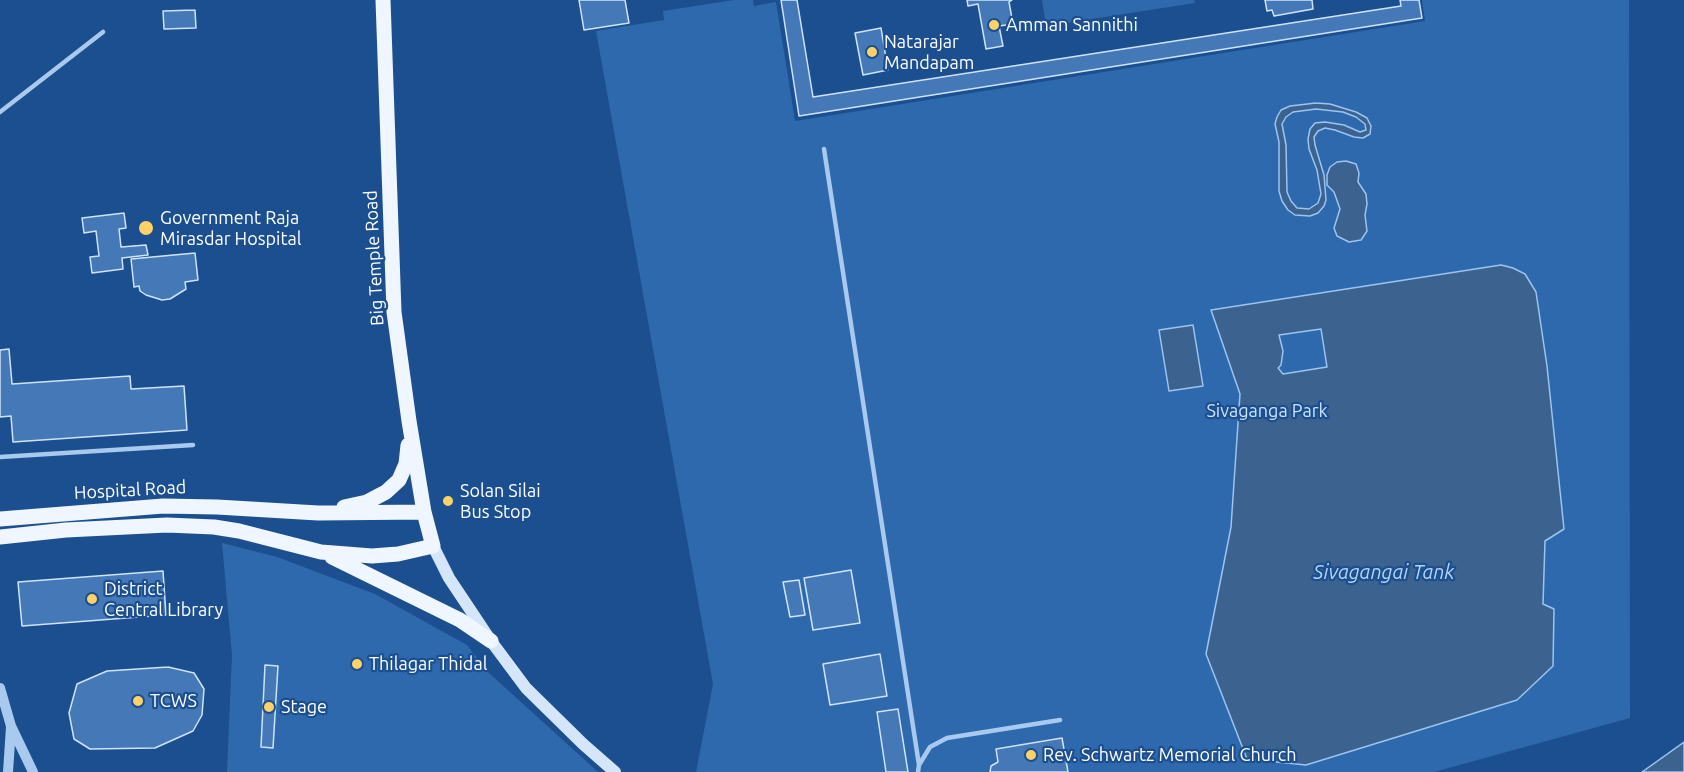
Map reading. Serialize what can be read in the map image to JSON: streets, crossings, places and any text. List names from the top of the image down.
{
  "streets": {
    "main road": ["Big Temple Road", "Hospital Road"]
  },
  "water": ["Sivagangai Tank"],
  "parks": ["Sivaganga Park"],
  "places": [
    "Amman Sannithi",
    "Natarajar Mandapam",
    "Government Raja Mirasdar Hospital",
    "Solan Silai Bus Stop",
    "District Central Library",
    "Thilagar Thidal",
    "TCWS",
    "Stage",
    "Rev. Schwartz Memorial Church"
  ]
}
